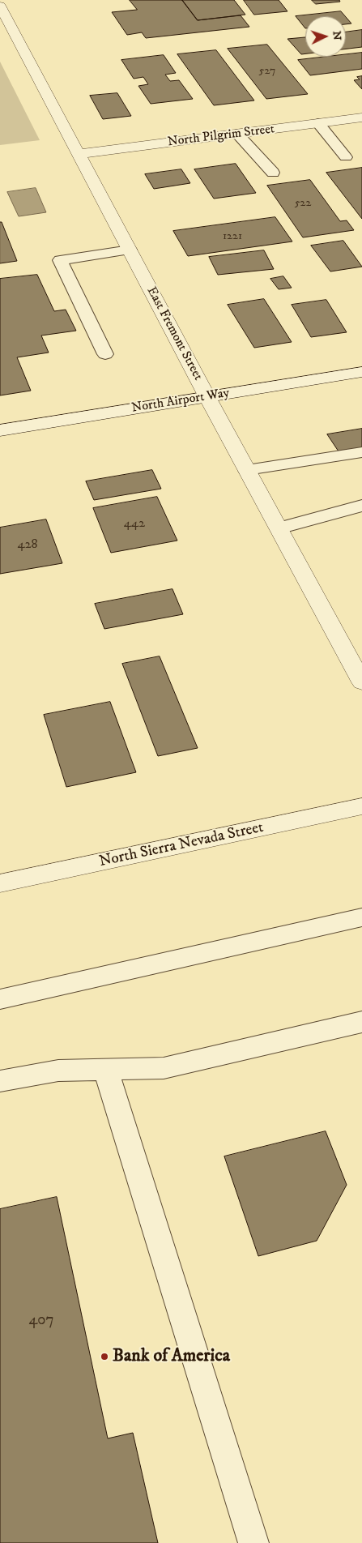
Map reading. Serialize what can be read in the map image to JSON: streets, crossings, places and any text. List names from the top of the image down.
{
  "streets": {
    "street": [
      "North Pilgrim Street",
      "East Fremont Street",
      "North Airport Way",
      "North Sierra Nevada Street"
    ]
  },
  "crossings": [
    ["North Pilgrim Street", "East Fremont Street"],
    ["East Fremont Street", "North Airport Way"]
  ],
  "places": ["Bank of America"],
  "house_numbers": [
    "527",
    "522",
    "1221",
    "442",
    "428",
    "407"
  ],
  "north": "right"
}
